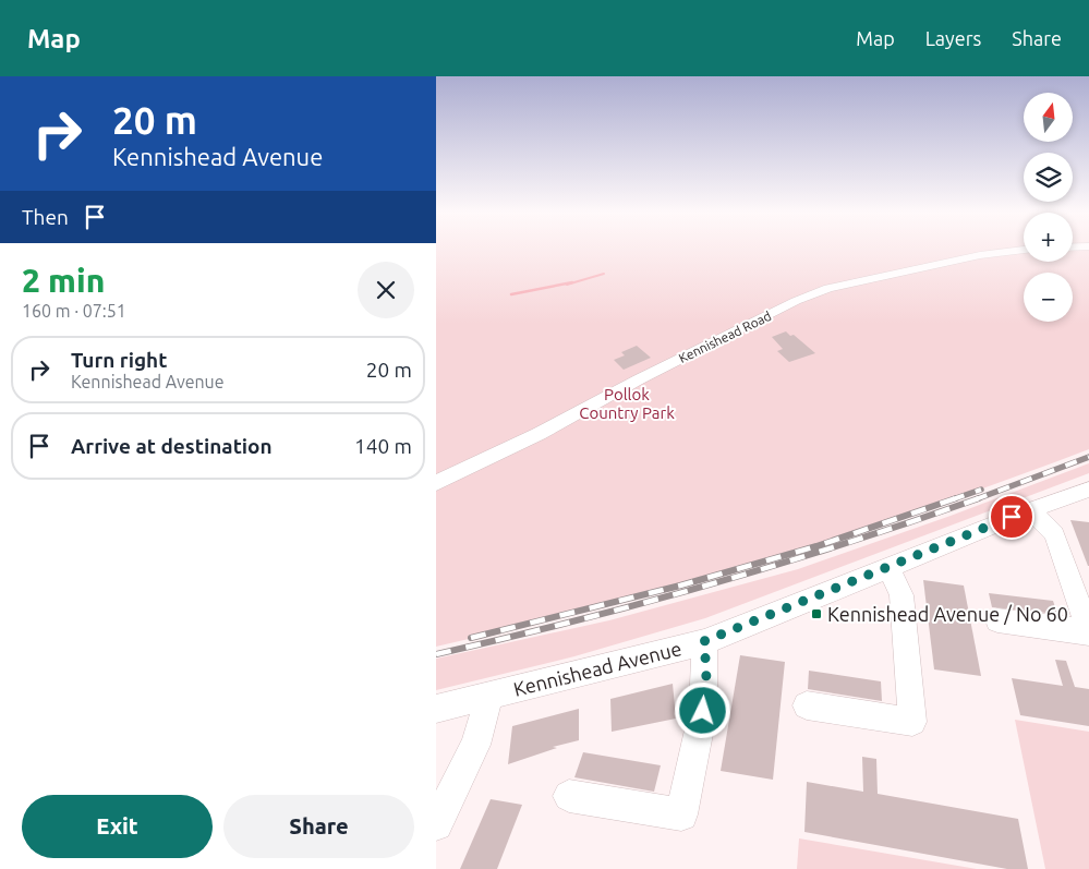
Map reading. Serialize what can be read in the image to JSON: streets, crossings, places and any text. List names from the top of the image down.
{
  "streets": {
    "street": ["Kennishead Road", "Kennishead Avenue"]
  },
  "parks": ["Pollok Country Park"],
  "places": {
    "transit": ["Kennishead Avenue / No 60"]
  },
  "north": "top",
  "page": {
    "header": "Map",
    "nav": ["Map", "Layers", "Share"],
    "turn": ["20 m", "Kennishead Avenue"],
    "map_buttons": ["+", "−"],
    "then": "Then",
    "heading": ["2 min", "160 m · 07:51"],
    "list": [
      {
        "name": "Turn right",
        "note": "Kennishead Avenue",
        "value": "20 m"
      },
      {
        "name": "Arrive at destination",
        "value": "140 m"
      }
    ],
    "buttons": ["Exit", "Share"]
  }
}
